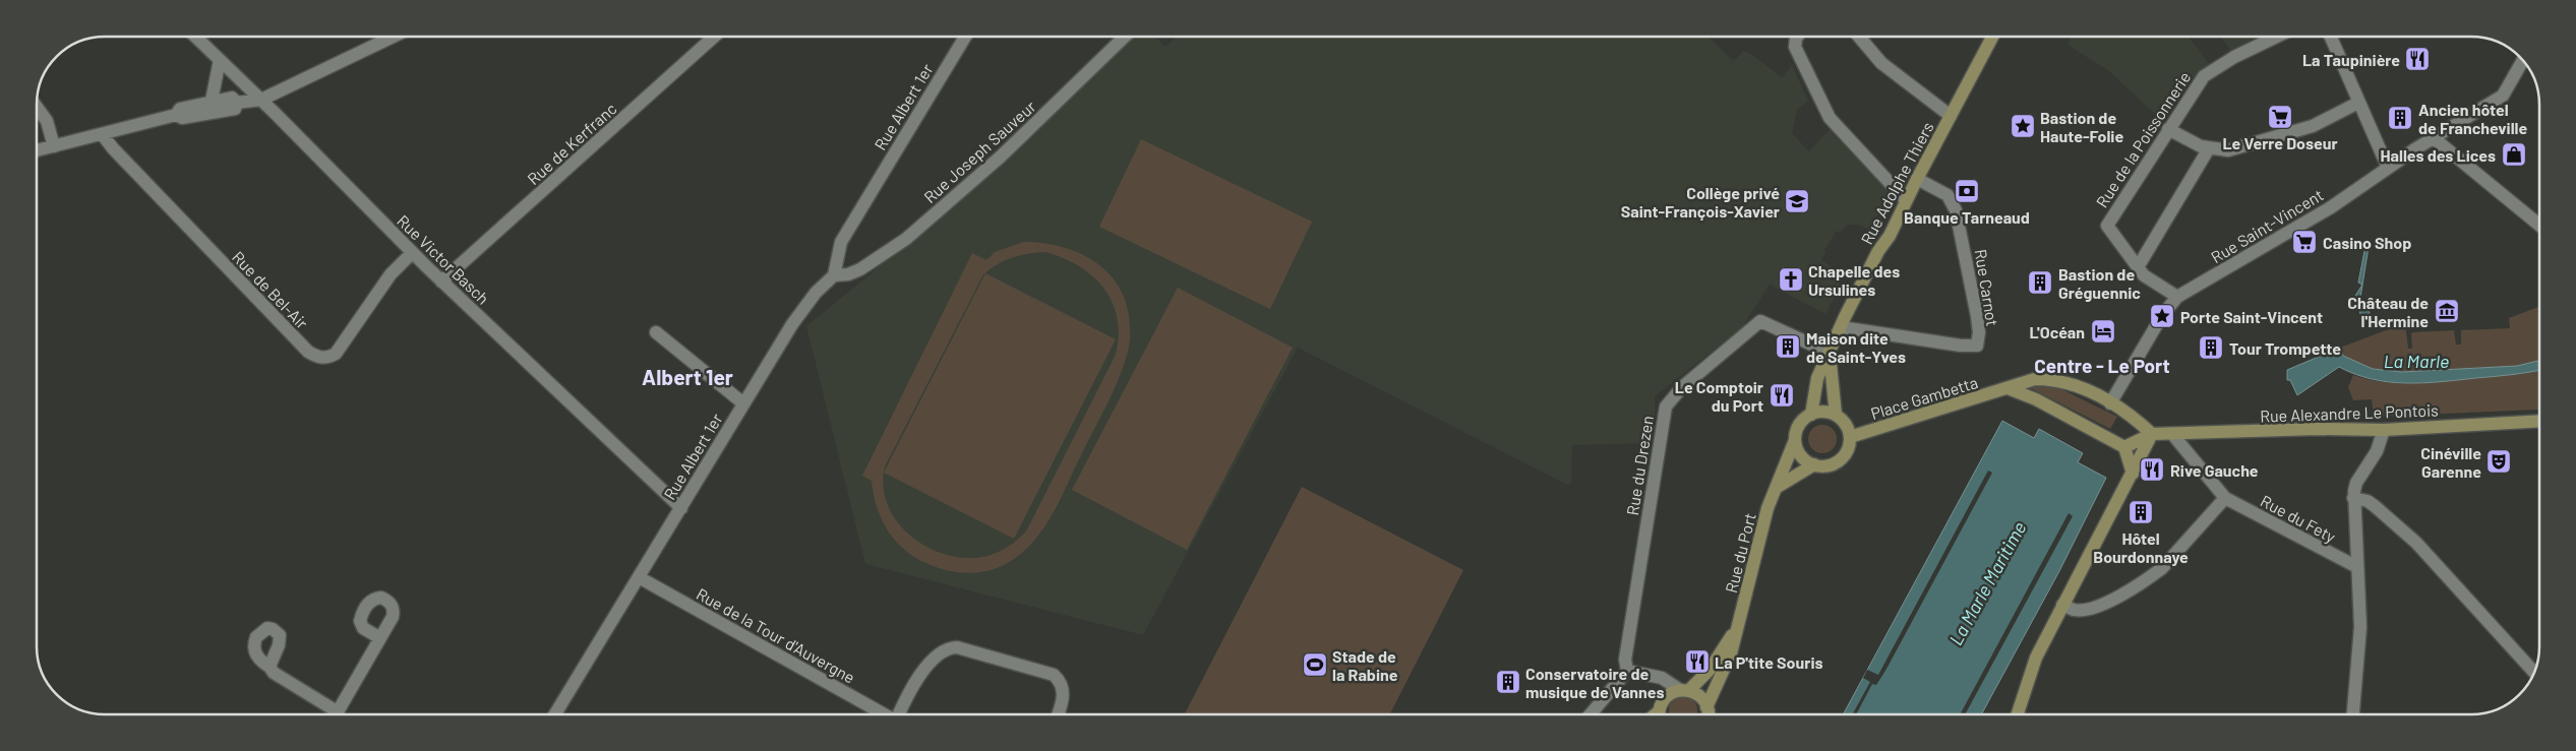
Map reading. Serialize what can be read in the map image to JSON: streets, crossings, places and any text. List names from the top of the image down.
{
  "streets": {
    "main road": [
      "Rue Adolphe Thiers",
      "Place Gambetta",
      "Rue Alexandre Le Pontois",
      "Rue du Port"
    ],
    "street": [
      "Rue Albert 1er",
      "Rue de la Poissonnerie",
      "Rue de Kerfranc",
      "Rue Joseph Sauveur",
      "Rue Saint-Vincent",
      "Rue Victor Basch",
      "Rue Carnot",
      "Rue de Bel-Air",
      "Rue du Drezen",
      "Rue du Fety",
      "Rue de la Tour d'Auvergne"
    ]
  },
  "crossings": [
    ["Rue Albert 1er", "Rue Joseph Sauveur"],
    ["Rue Albert 1er", "Rue Victor Basch"],
    ["Rue Albert 1er", "Rue de la Tour d'Auvergne"],
    ["Rue de Kerfranc", "Rue Victor Basch"],
    ["Rue Adolphe Thiers", "Rue Carnot"],
    ["Rue Adolphe Thiers", "Rue du Drezen"],
    ["Rue Saint-Vincent", "Place Gambetta"],
    ["Rue Victor Basch", "Rue de Bel-Air"],
    ["Place Gambetta", "Rue Alexandre Le Pontois"],
    ["Place Gambetta", "Rue du Port"]
  ],
  "districts": ["Centre - Le Port", "Albert 1er"],
  "water": ["La Marle", "La Marle Maritime"],
  "places": {
    "restaurant": [
      "La Taupinière",
      "Le Comptoir du Port",
      "Rive Gauche",
      "La P'tite Souris"
    ],
    "supermarket": ["Le Verre Doseur", "Casino Shop"],
    "building": [
      "Ancien hôtel de Francheville",
      "Bastion de Gréguennic",
      "Maison dite de Saint-Yves",
      "Tour Trompette",
      "Hôtel Bourdonnaye",
      "Conservatoire de musique de Vannes"
    ],
    "place": ["Bastion de Haute-Folie", "Porte Saint-Vincent"],
    "shop": ["Halles des Lices"],
    "bank": ["Banque Tarneaud"],
    "school or university": ["Collège privé Saint-François-Xavier"],
    "church": ["Chapelle des Ursulines"],
    "museum": ["Château de l'Hermine"],
    "hotel": ["L'Océan"],
    "theatre": ["Cinéville Garenne"],
    "sports": ["Stade de la Rabine"]
  }
}
